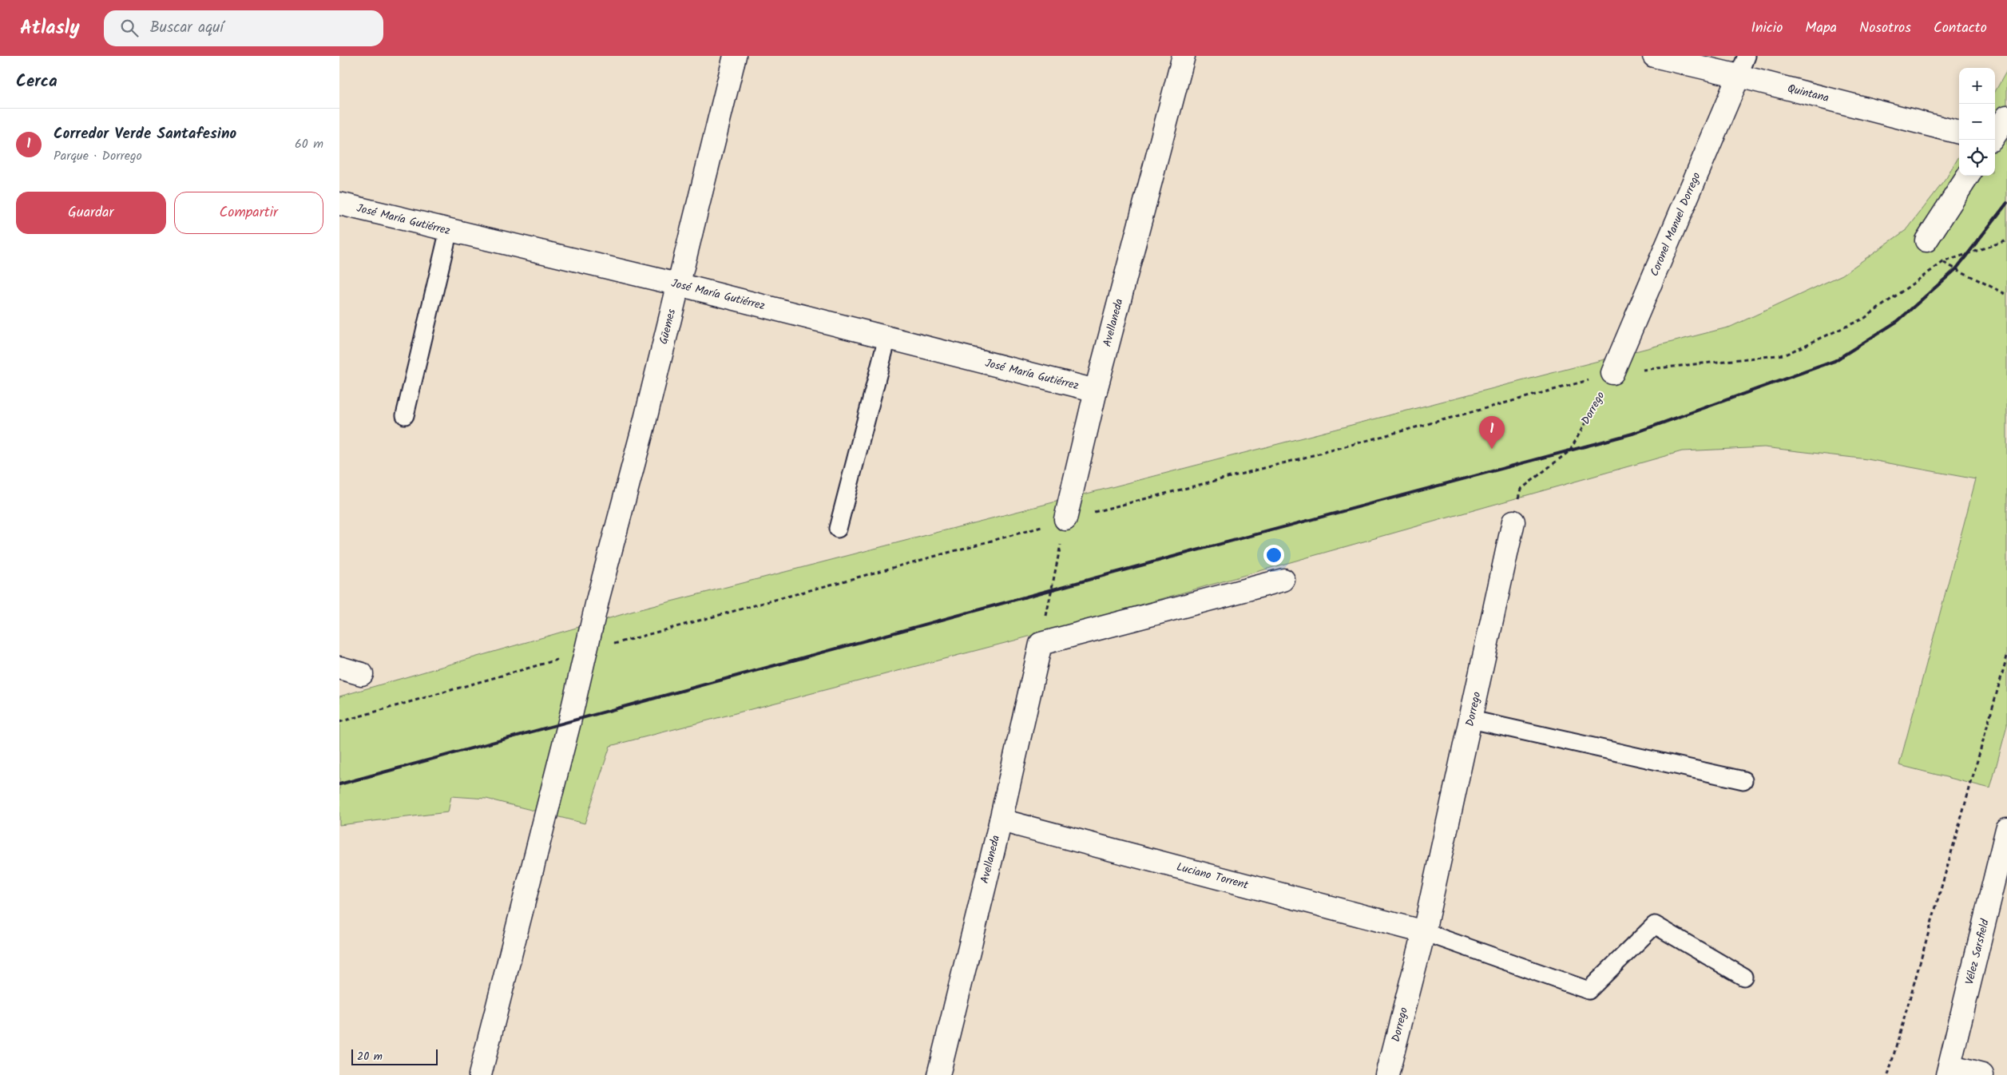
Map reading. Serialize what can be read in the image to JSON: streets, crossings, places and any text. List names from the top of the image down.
{
  "streets": {
    "street": [
      "Quintana",
      "José María Gutiérrez",
      "Coronel Manuel Dorrego",
      "Avellaneda",
      "Güemes",
      "Dorrego",
      "Luciano Torrent",
      "Vélez Sarsfield"
    ]
  },
  "crossings": [
    ["Quintana", "Coronel Manuel Dorrego"],
    ["José María Gutiérrez", "Avellaneda"],
    ["José María Gutiérrez", "Güemes"],
    ["Coronel Manuel Dorrego", "Dorrego"],
    ["Avellaneda", "Luciano Torrent"],
    ["Dorrego", "Luciano Torrent"]
  ],
  "scale_bar": "20 m",
  "page": {
    "header": "Atlasly",
    "search": "Buscar aquí",
    "nav": [
      "Inicio",
      "Mapa",
      "Nosotros",
      "Contacto"
    ],
    "heading": "Cerca",
    "map_buttons": ["+", "−"],
    "list": [
      {
        "mark": "1",
        "name": "Corredor Verde Santafesino",
        "note": "Parque · Dorrego",
        "value": "60 m"
      }
    ],
    "buttons": ["Guardar", "Compartir"],
    "pins": "1",
    "scale": "20 m"
  }
}
